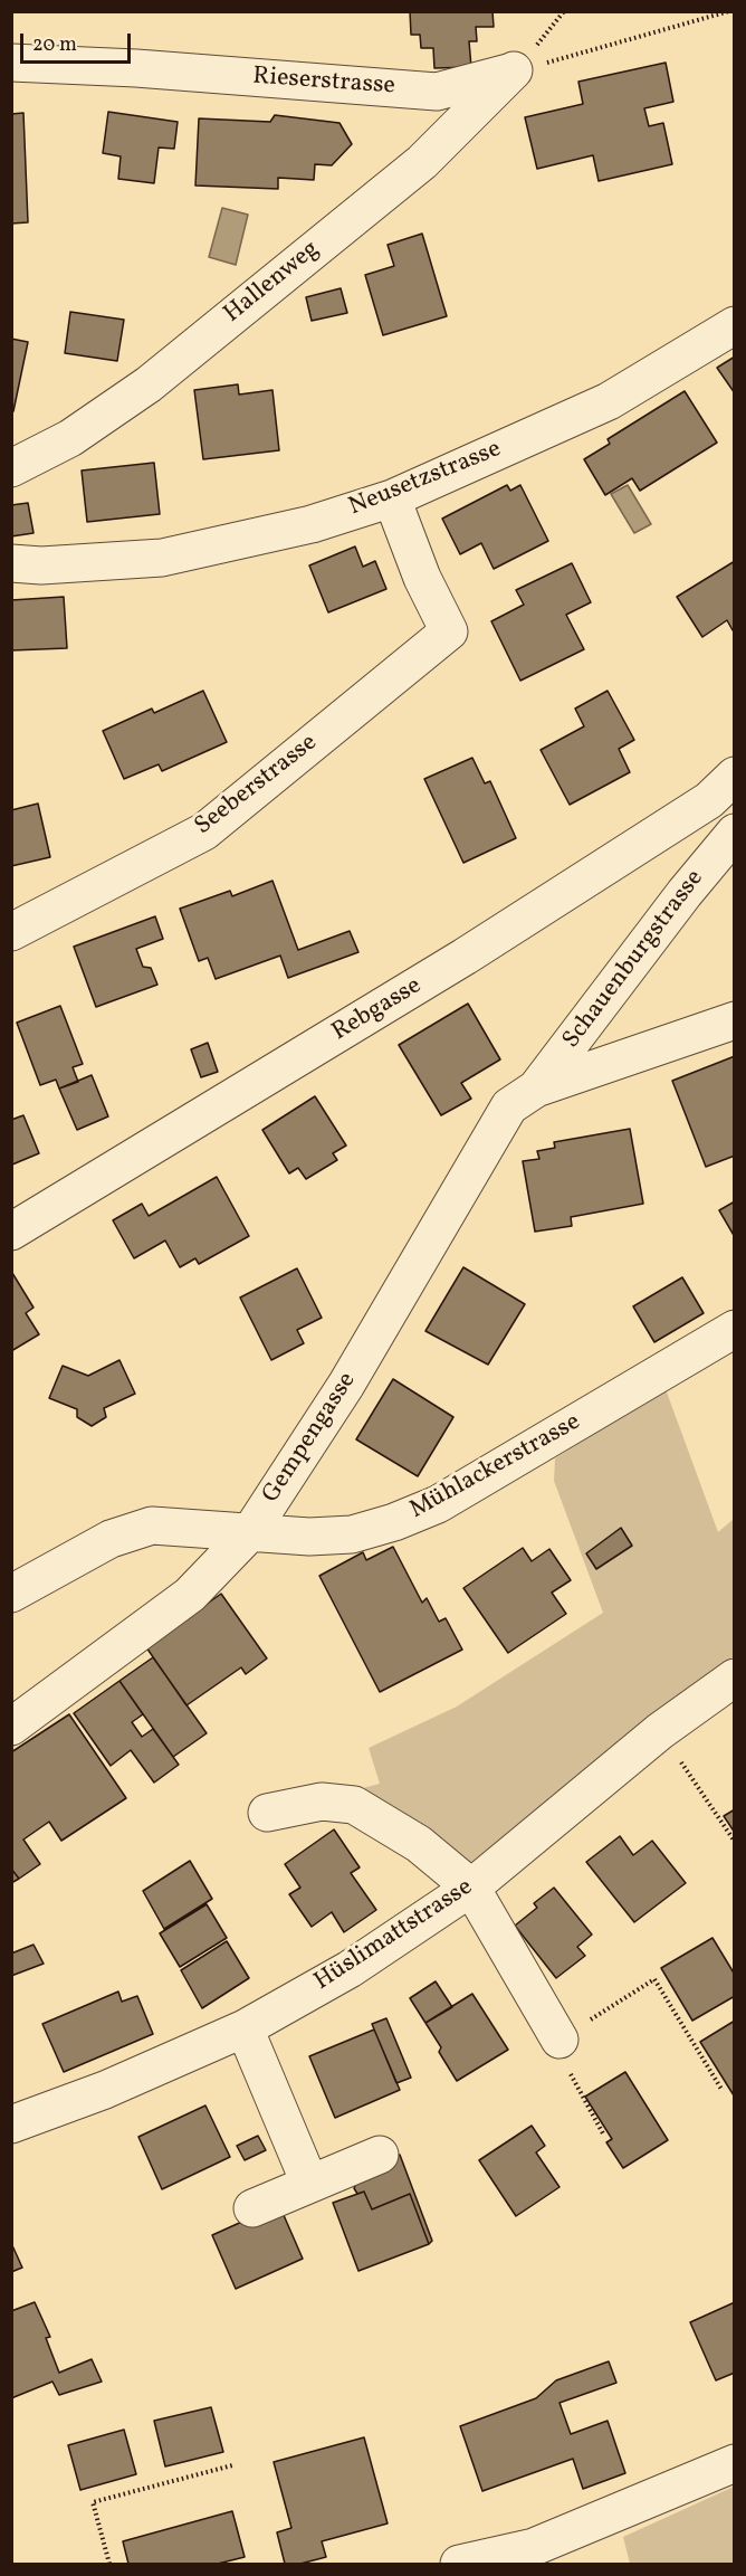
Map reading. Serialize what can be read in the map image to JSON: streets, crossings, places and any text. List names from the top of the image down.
{
  "streets": {
    "street": [
      "Rieserstrasse",
      "Hallenweg",
      "Neusetzstrasse",
      "Seeberstrasse",
      "Schauenburgstrasse",
      "Rebgasse",
      "Gempengasse",
      "Mühlackerstrasse",
      "Hüslimattstrasse"
    ]
  },
  "crossings": [
    ["Rieserstrasse", "Hallenweg"],
    ["Neusetzstrasse", "Seeberstrasse"],
    ["Schauenburgstrasse", "Gempengasse"],
    ["Gempengasse", "Mühlackerstrasse"]
  ],
  "scale_bar": "20 m"
}
